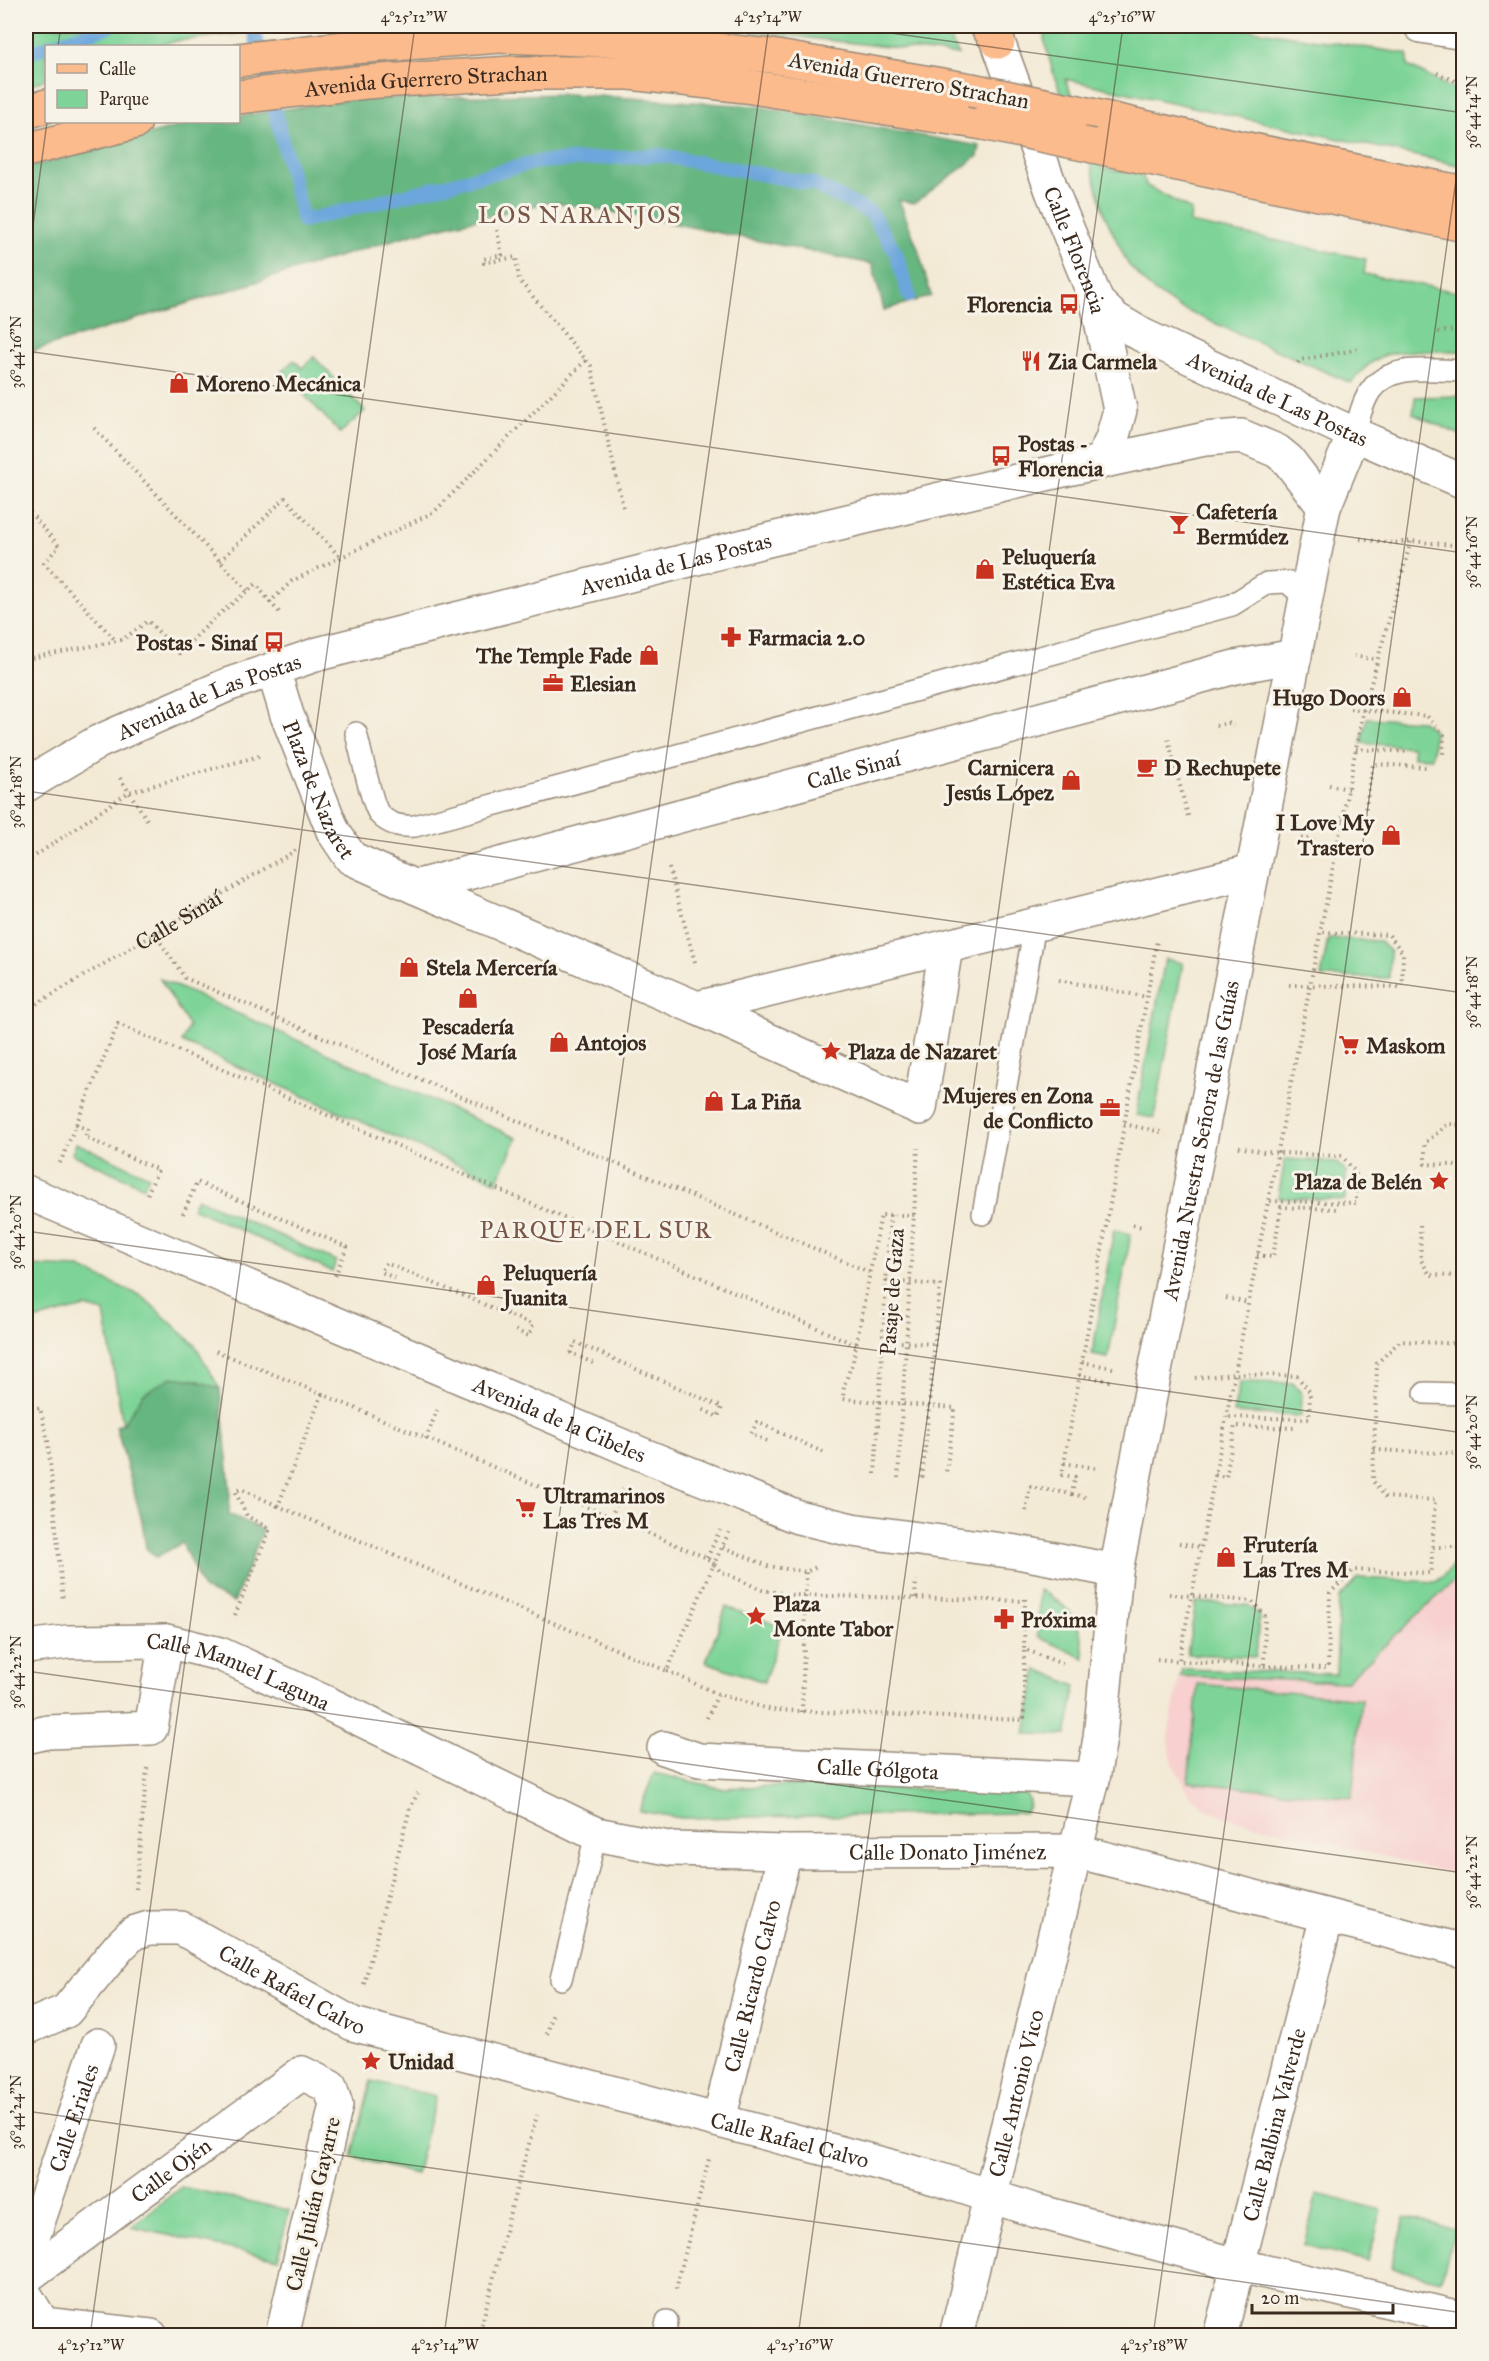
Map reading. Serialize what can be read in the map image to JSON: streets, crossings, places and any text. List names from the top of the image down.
{
  "streets": {
    "main road": ["Avenida Guerrero Strachan"],
    "street": [
      "Calle Florencia",
      "Avenida de Las Postas",
      "Calle Sinaí",
      "Plaza de Nazaret",
      "Avenida Nuestra Señora de las Guías",
      "Avenida de la Cibeles",
      "Calle Manuel Laguna",
      "Calle Gólgota",
      "Calle Donato Jiménez",
      "Calle Ricardo Calvo",
      "Calle Rafael Calvo",
      "Calle Antonio Vico",
      "Calle Eriales",
      "Calle Balbina Valverde",
      "Calle Ojén",
      "Calle Julián Gayarre"
    ],
    "path": ["Pasaje de Gaza"]
  },
  "crossings": [
    ["Calle Florencia", "Avenida de Las Postas"],
    ["Avenida de Las Postas", "Plaza de Nazaret"],
    ["Avenida de Las Postas", "Avenida Nuestra Señora de las Guías"],
    ["Calle Sinaí", "Plaza de Nazaret"],
    ["Calle Sinaí", "Avenida Nuestra Señora de las Guías"],
    ["Plaza de Nazaret", "Pasaje de Gaza"],
    ["Avenida Nuestra Señora de las Guías", "Avenida de la Cibeles"],
    ["Avenida Nuestra Señora de las Guías", "Calle Gólgota"],
    ["Avenida Nuestra Señora de las Guías", "Calle Donato Jiménez"],
    ["Avenida Nuestra Señora de las Guías", "Calle Antonio Vico"],
    ["Calle Manuel Laguna", "Calle Donato Jiménez"],
    ["Calle Donato Jiménez", "Calle Ricardo Calvo"],
    ["Calle Donato Jiménez", "Calle Antonio Vico"],
    ["Calle Donato Jiménez", "Calle Balbina Valverde"],
    ["Calle Ricardo Calvo", "Calle Rafael Calvo"],
    ["Calle Rafael Calvo", "Calle Antonio Vico"],
    ["Calle Rafael Calvo", "Calle Balbina Valverde"],
    ["Calle Ojén", "Calle Julián Gayarre"]
  ],
  "districts": ["LOS NARANJOS", "PARQUE DEL SUR"],
  "places": {
    "bus stop": ["Florencia", "Postas - Florencia", "Postas - Sinaí"],
    "restaurant": ["Zia Carmela"],
    "shop": [
      "Moreno Mecánica",
      "Peluquería Estética Eva",
      "The Temple Fade",
      "Hugo Doors",
      "Carnicera Jesús López",
      "I Love My Trastero",
      "Stela Mercería",
      "Pescadería José María",
      "Antojos",
      "La Piña",
      "Peluquería Juanita",
      "Frutería Las Tres M"
    ],
    "bar": ["Cafetería Bermúdez"],
    "pharmacy": ["Farmacia 2.0", "Próxima"],
    "office": ["Elesian", "Mujeres en Zona de Conflicto"],
    "cafe": ["D Rechupete"],
    "supermarket": ["Maskom", "Ultramarinos Las Tres M"],
    "place": [
      "Plaza de Nazaret",
      "Plaza de Belén",
      "Plaza Monte Tabor",
      "Unidad"
    ]
  },
  "legend": ["Calle", "Parque"],
  "scale_bar": "20 m",
  "coordinates": [
    "4°25'12\"W",
    "4°25'14\"W",
    "4°25'16\"W",
    "36°44'14\"N",
    "36°44'16\"N",
    "36°44'18\"N",
    "36°44'20\"N",
    "36°44'22\"N",
    "36°44'24\"N",
    "4°25'18\"W"
  ]
}
